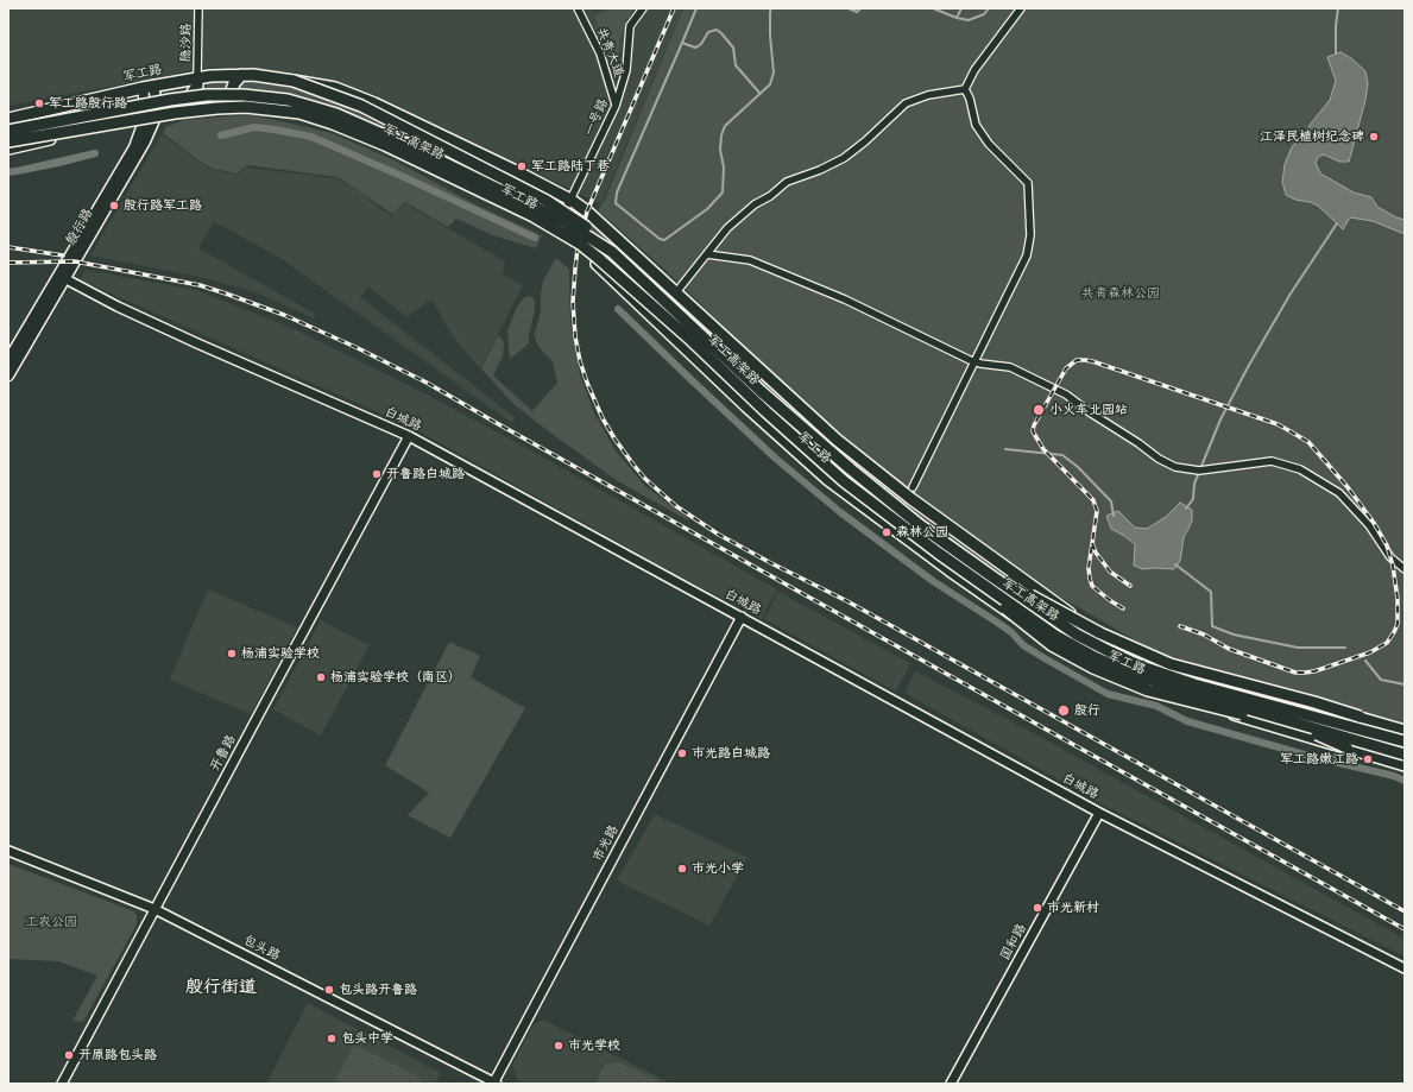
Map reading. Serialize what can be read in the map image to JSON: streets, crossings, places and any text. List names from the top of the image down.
{
  "streets": {
    "main road": ["军工路", "军工高架路", "殷行路"],
    "street": [
      "隐沙路",
      "共青大道",
      "一号路",
      "白城路",
      "开鲁路",
      "市光路",
      "国和路",
      "包头路"
    ]
  },
  "crossings": [
    ["隐沙路", "军工路"],
    ["共青大道", "一号路"],
    ["军工路", "一号路"],
    ["军工路", "殷行路"],
    ["殷行路", "白城路"],
    ["白城路", "开鲁路"],
    ["白城路", "市光路"],
    ["白城路", "国和路"],
    ["开鲁路", "包头路"],
    ["市光路", "包头路"]
  ],
  "districts": ["殷行街道"],
  "parks": ["共青森林公园", "工农公园"],
  "places": [
    "军工路殷行路",
    "江泽民植树纪念碑",
    "军工路陆丁巷",
    "殷行路军工路",
    "小火车北园站",
    "开鲁路白城路",
    "森林公园",
    "杨浦实验学校",
    "杨浦实验学校（南区）",
    "殷行",
    "市光路白城路",
    "军工路嫩江路",
    "市光小学",
    "市光新村",
    "包头路开鲁路",
    "包头中学",
    "市光学校",
    "开原路包头路"
  ]
}
